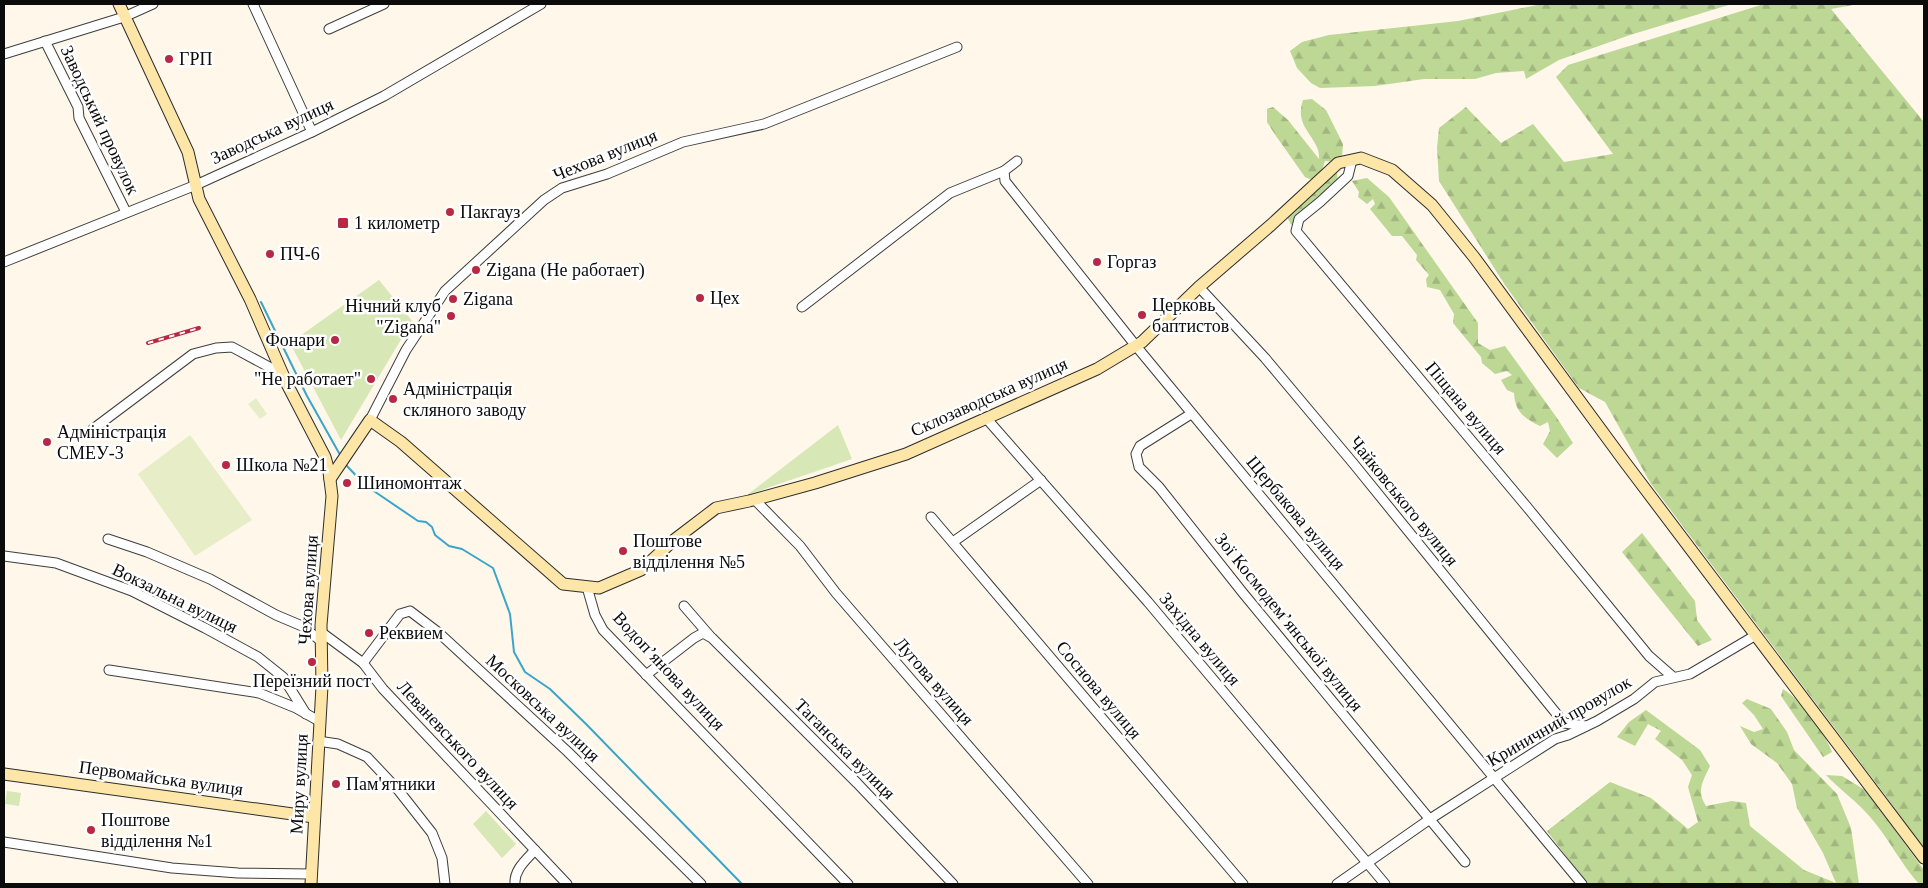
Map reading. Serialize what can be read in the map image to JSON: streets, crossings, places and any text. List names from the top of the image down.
{
  "streets": {
    "street": [
      "Заводський провулок",
      "Заводська вулиця",
      "Чехова вулиця",
      "Склозаводська вулиця",
      "Піщана вулиця",
      "Чайковського вулиця",
      "Щербакова вулиця",
      "Вокзальна вулиця",
      "Зої Космодем’янської вулиця",
      "Західна вулиця",
      "Водоп’янова вулиця",
      "Лугова вулиця",
      "Соснова вулиця",
      "Московська вулиця",
      "Криничний провулок",
      "Леваневського вулиця",
      "Таганська вулиця",
      "Первомайська вулиця",
      "Миру вулиця"
    ]
  },
  "crossings": [
    ["Заводський провулок", "Заводська вулиця"],
    ["Заводська вулиця", "Чехова вулиця"],
    ["Чехова вулиця", "Леваневського вулиця"],
    ["Чехова вулиця", "Миру вулиця"],
    ["Склозаводська вулиця", "Піщана вулиця"],
    ["Склозаводська вулиця", "Чайковського вулиця"],
    ["Склозаводська вулиця", "Щербакова вулиця"],
    ["Склозаводська вулиця", "Західна вулиця"],
    ["Склозаводська вулиця", "Водоп’янова вулиця"],
    ["Склозаводська вулиця", "Лугова вулиця"],
    ["Піщана вулиця", "Криничний провулок"],
    ["Щербакова вулиця", "Зої Космодем’янської вулиця"],
    ["Щербакова вулиця", "Криничний провулок"],
    ["Зої Космодем’янської вулиця", "Криничний провулок"],
    ["Західна вулиця", "Криничний провулок"],
    ["Московська вулиця", "Леваневського вулиця"],
    ["Первомайська вулиця", "Миру вулиця"]
  ],
  "places": {
    "other": [
      "ГРП",
      "Пакгауз",
      "ПЧ-6",
      "Горгаз",
      "Zigana (Не работает)",
      "Цех",
      "Zigana",
      "Церковь баптистов",
      "Нічний клуб \"Zigana\"",
      "Фонари",
      "\"Не работает\"",
      "Адміністрація скляного заводу",
      "Адміністрація СМЕУ-3",
      "Школа №21",
      "Шиномонтаж",
      "Поштове відділення №5",
      "Реквием",
      "Переїзний пост",
      "Пам'ятники",
      "Поштове відділення №1"
    ],
    "transit": ["1 километр"]
  }
}
